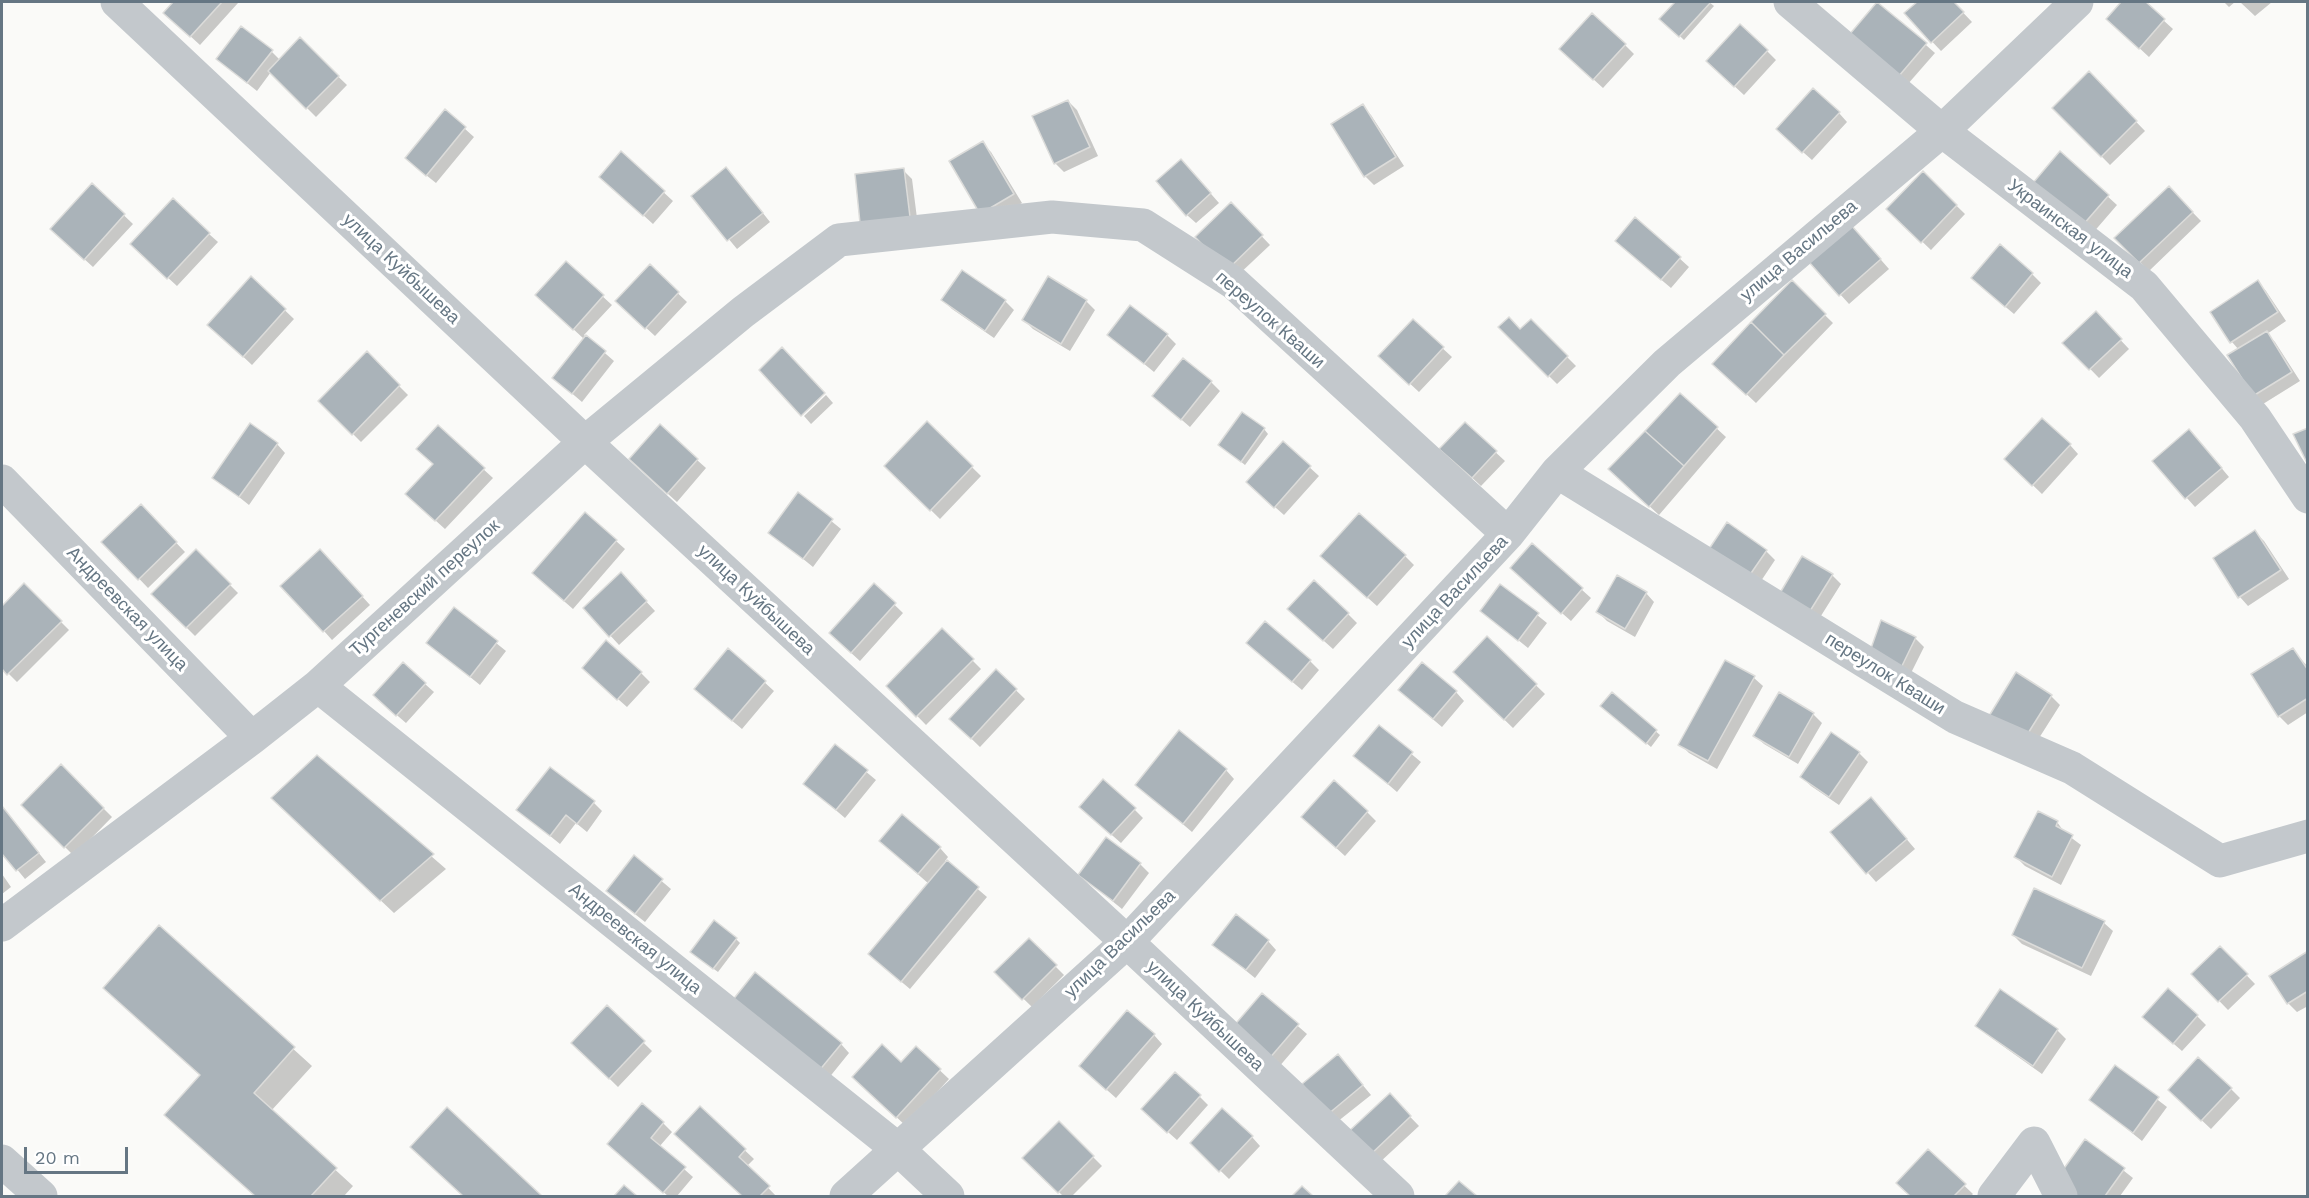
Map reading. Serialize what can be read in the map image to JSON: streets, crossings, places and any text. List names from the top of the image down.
{
  "streets": {
    "street": [
      "Украинская улица",
      "улица Васильева",
      "улица Куйбышева",
      "переулок Кваши",
      "Тургеневский переулок",
      "Андреевская улица"
    ]
  },
  "crossings": [
    ["Украинская улица", "улица Васильева"],
    ["улица Васильева", "улица Куйбышева"],
    ["улица Васильева", "переулок Кваши"],
    ["улица Васильева", "Андреевская улица"],
    ["улица Куйбышева", "Тургеневский переулок"],
    ["переулок Кваши", "Тургеневский переулок"],
    ["Тургеневский переулок", "Андреевская улица"]
  ],
  "scale_bar": "20 m"
}
